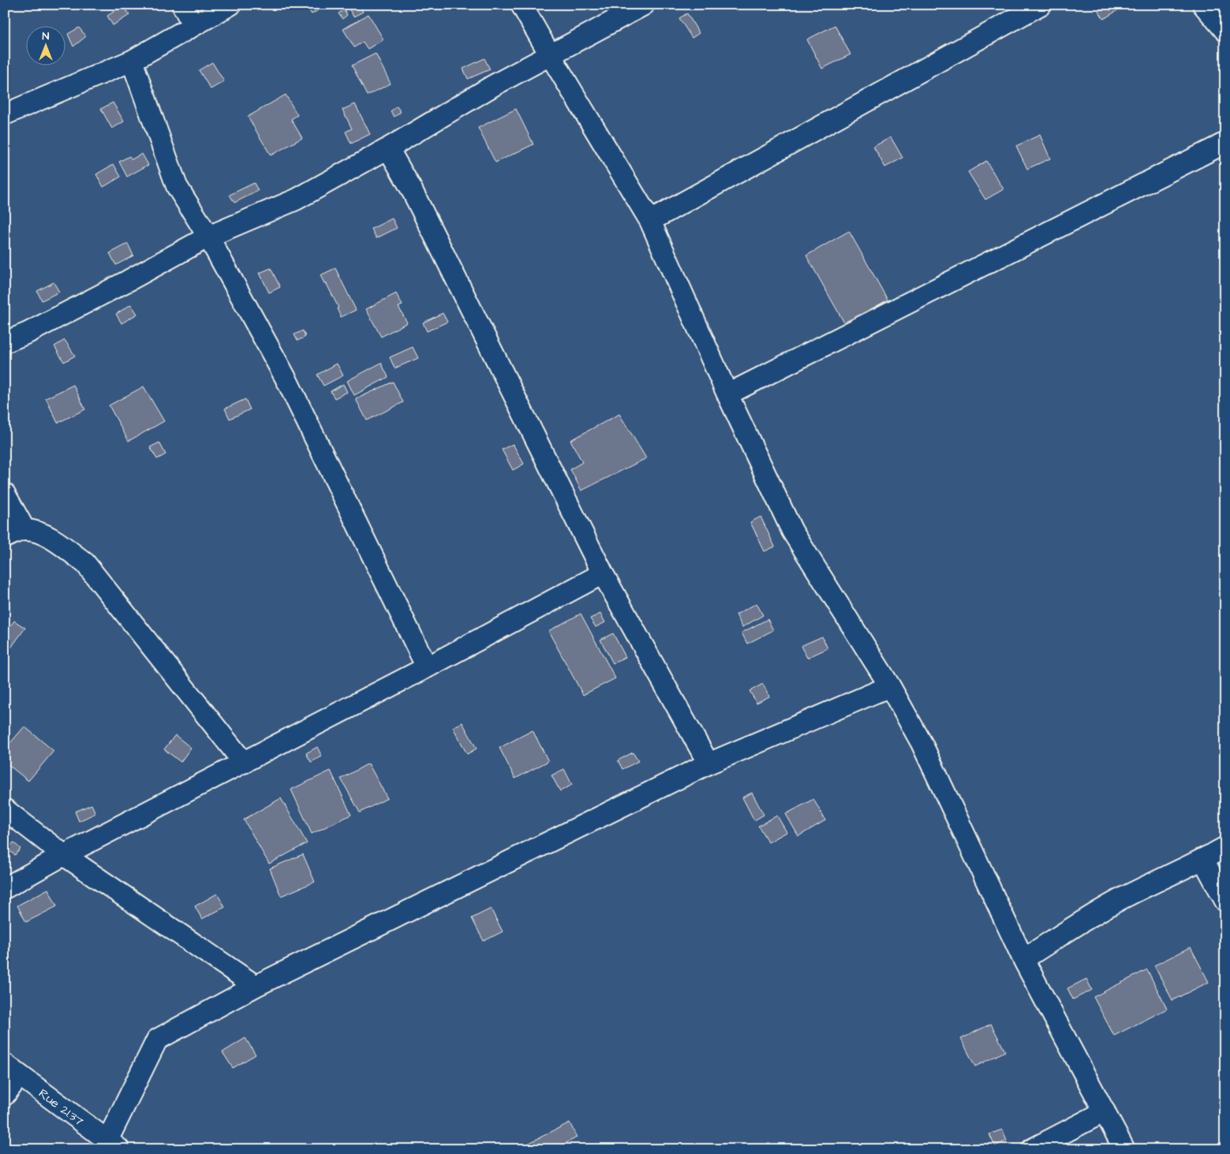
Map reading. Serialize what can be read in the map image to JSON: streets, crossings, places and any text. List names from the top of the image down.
{
  "streets": {
    "street": ["Rue 21.37"]
  },
  "north": "top"
}
